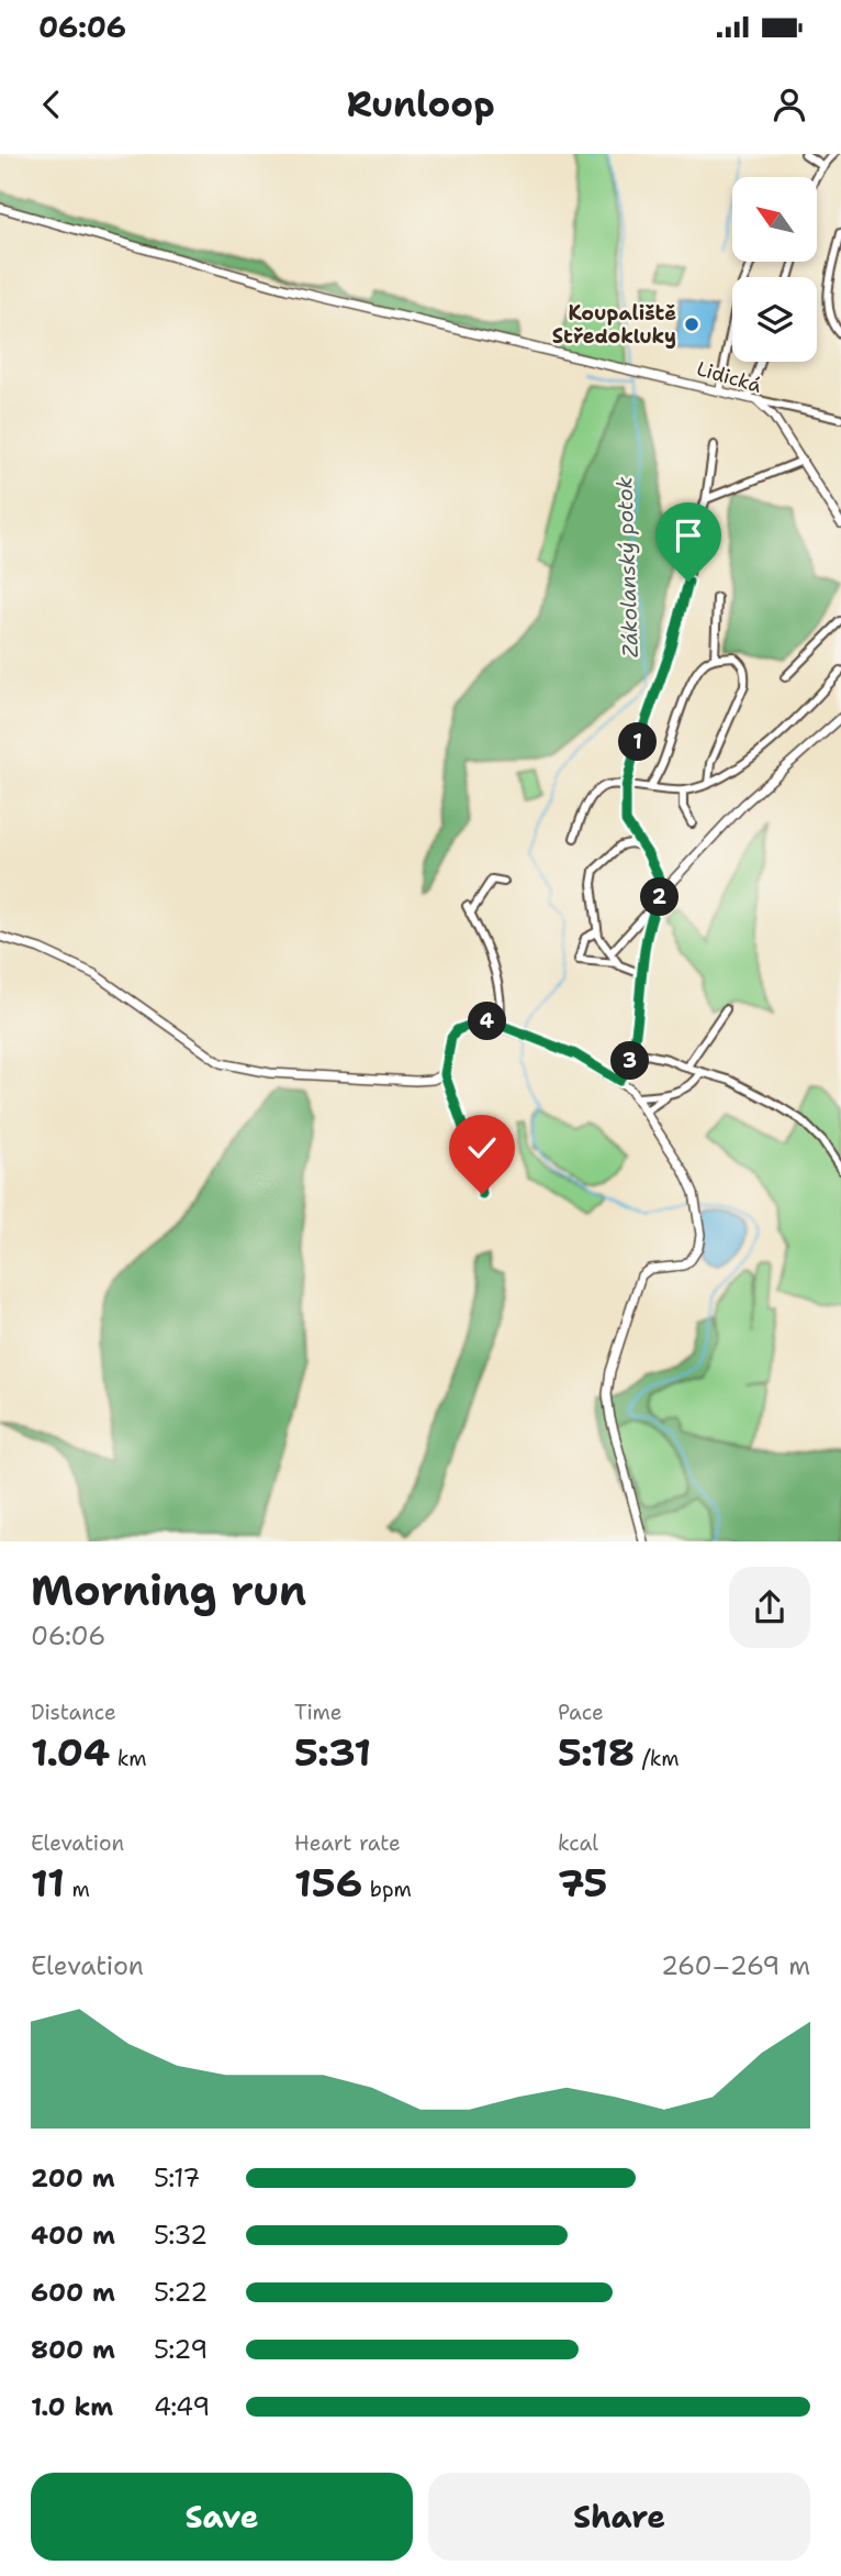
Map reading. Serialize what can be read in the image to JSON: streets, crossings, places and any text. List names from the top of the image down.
{
  "streets": {
    "street": ["Lidická"]
  },
  "water": ["Zákolanský potok"],
  "places": ["Koupaliště Středokluky"],
  "north": "top left",
  "page": {
    "status": "06:06",
    "header": "Runloop",
    "pins": [
      "1",
      "2",
      "4",
      "3"
    ],
    "heading": ["Morning run", "06:06"],
    "stats": [
      ["Distance", "1.04 km"],
      ["Time", "5:31"],
      ["Pace", "5:18 /km"],
      ["Elevation", "11 m"],
      ["Heart rate", "156 bpm"],
      ["kcal", "75"]
    ],
    "chart": ["Elevation", "260–269 m"],
    "list": [
      {
        "name": "200 m",
        "note": "5:17"
      },
      {
        "name": "400 m",
        "note": "5:32"
      },
      {
        "name": "600 m",
        "note": "5:22"
      },
      {
        "name": "800 m",
        "note": "5:29"
      },
      {
        "name": "1.0 km",
        "note": "4:49"
      }
    ],
    "buttons": ["Save", "Share"]
  }
}
